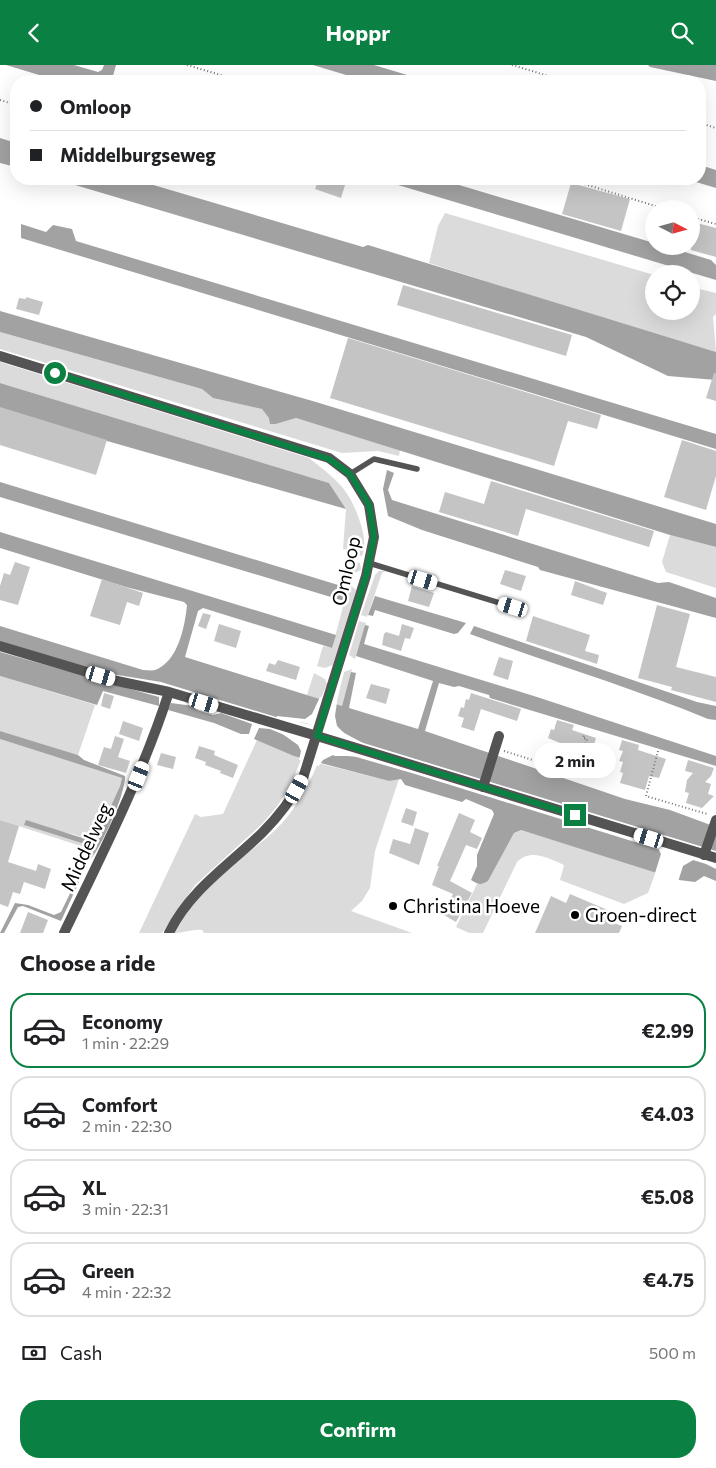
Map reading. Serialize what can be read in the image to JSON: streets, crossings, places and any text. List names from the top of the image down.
{
  "streets": {
    "street": ["Omloop", "Middelweg"]
  },
  "places": ["Christina Hoeve", "Groen-direct"],
  "north": "right",
  "page": {
    "header": "Hoppr",
    "banner": ["Omloop", "Middelburgseweg"],
    "bubble": "2 min",
    "heading": "Choose a ride",
    "list": [
      {
        "name": "Economy",
        "note": "1 min · 22:29",
        "value": "€2.99"
      },
      {
        "name": "Comfort",
        "note": "2 min · 22:30",
        "value": "€4.03"
      },
      {
        "name": "XL",
        "note": "3 min · 22:31",
        "value": "€5.08"
      },
      {
        "name": "Green",
        "note": "4 min · 22:32",
        "value": "€4.75"
      }
    ],
    "pay": ["Cash", "500 m"],
    "buttons": "Confirm"
  }
}
